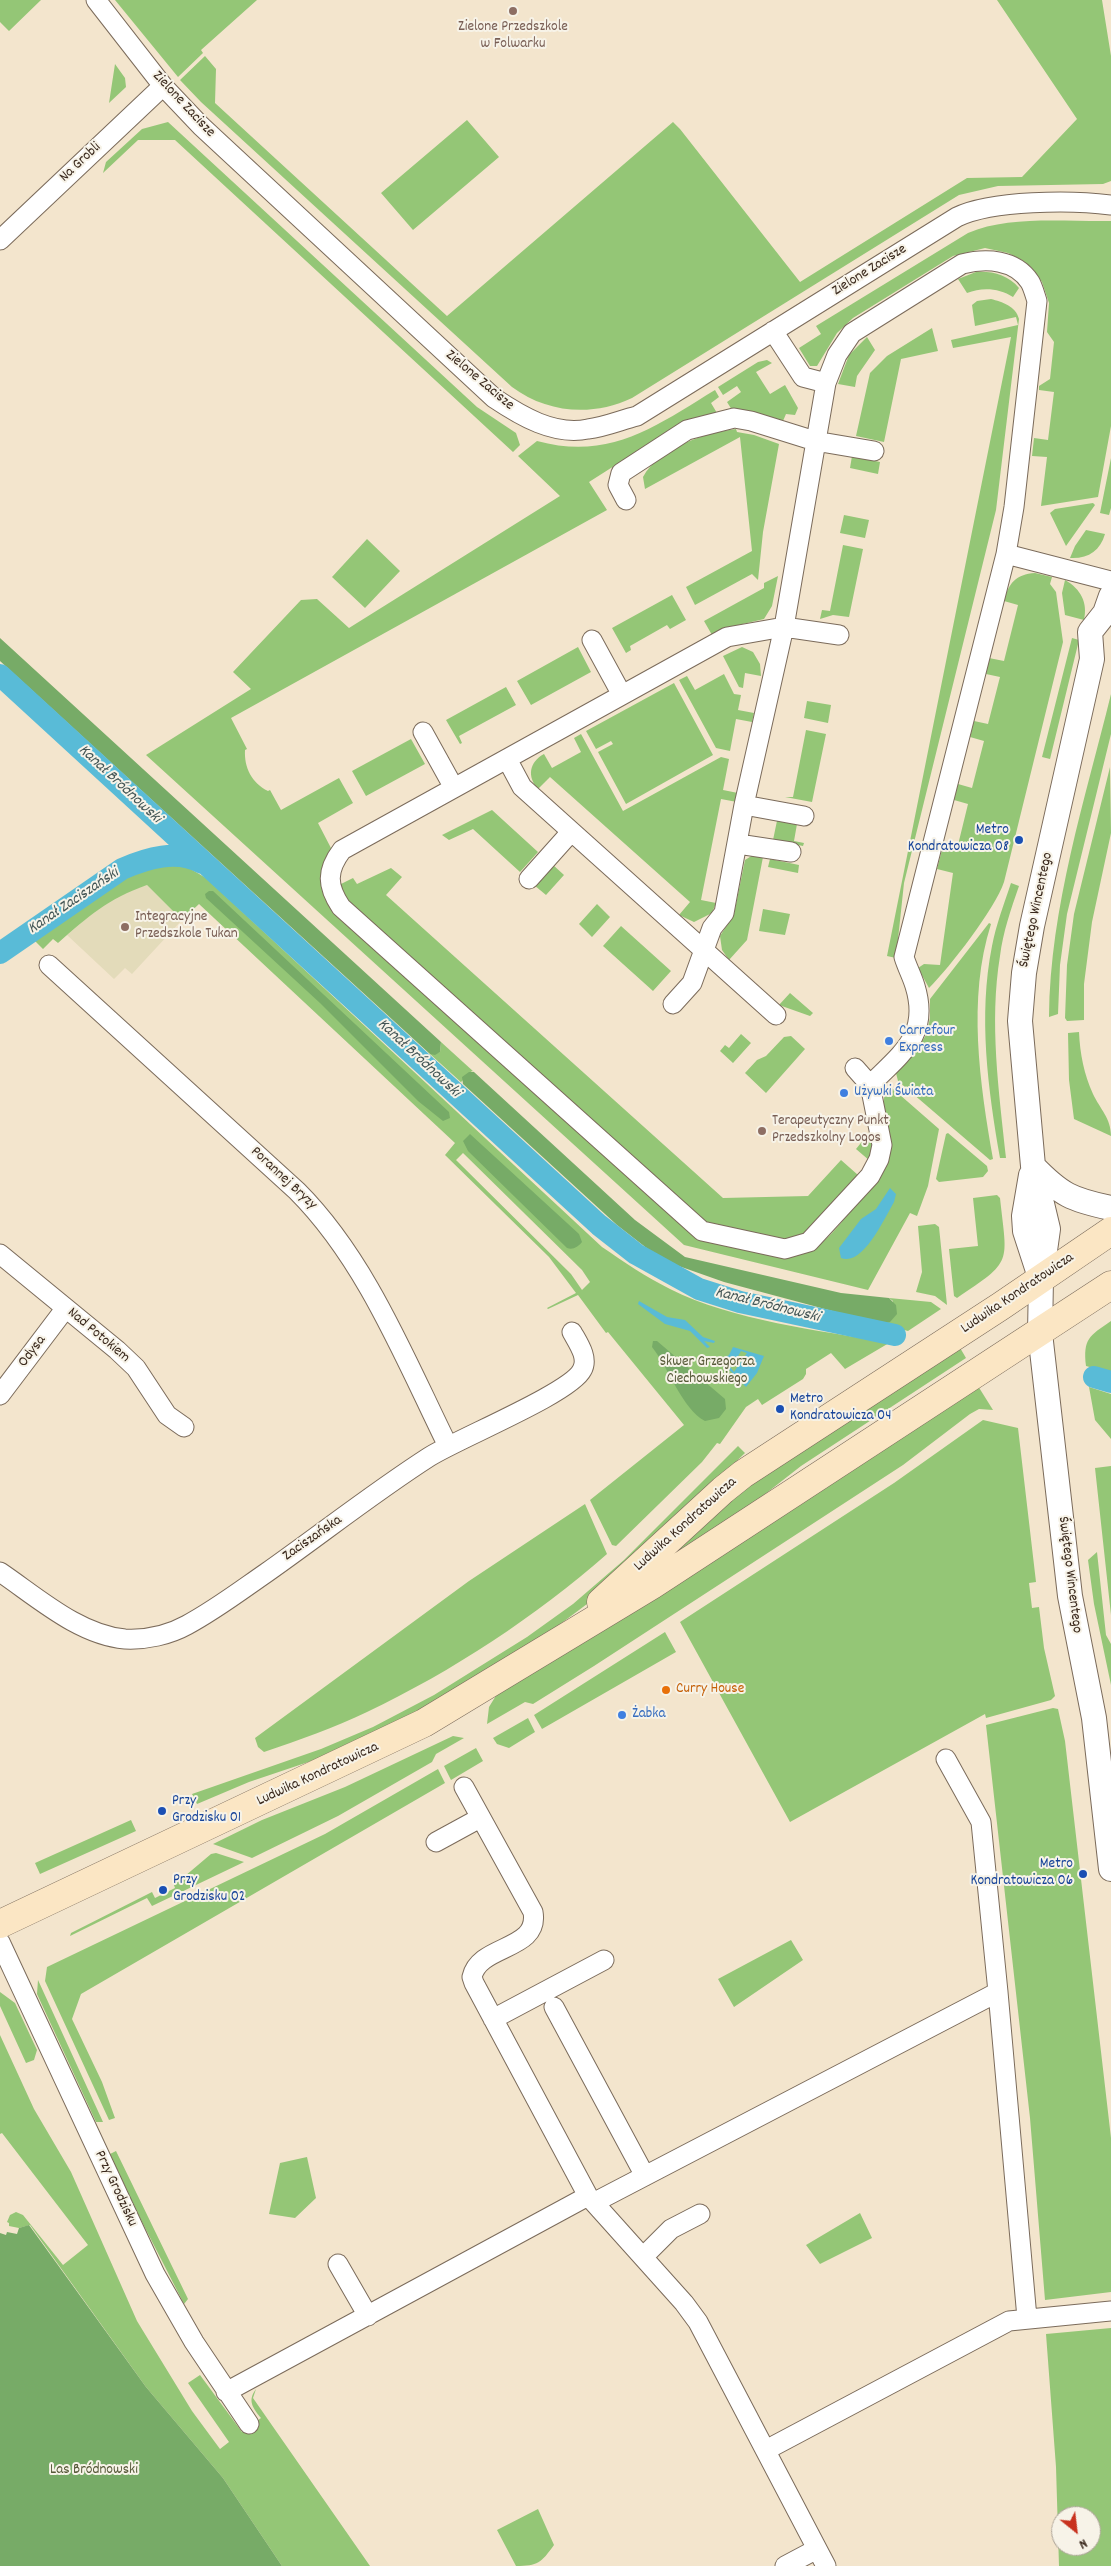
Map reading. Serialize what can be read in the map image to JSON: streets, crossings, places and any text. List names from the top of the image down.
{
  "streets": {
    "main road": ["Ludwika Kondratowicza"],
    "street": [
      "Zielone Zacisze",
      "Na Grobli",
      "Świętego Wincentego",
      "Porannej Bryzy",
      "Nad Potokiem",
      "Odysa",
      "Zaciszańska",
      "Przy Grodzisku"
    ]
  },
  "crossings": [
    ["Zielone Zacisze", "Na Grobli"],
    ["Świętego Wincentego", "Ludwika Kondratowicza"],
    ["Porannej Bryzy", "Zaciszańska"],
    ["Nad Potokiem", "Odysa"]
  ],
  "water": ["Kanał Bródnowski", "Kanał Zaciszański"],
  "parks": ["Skwer Grzegorza Ciechowskiego", "Las Bródnowski"],
  "places": [
    "Zielone Przedszkole w Folwarku",
    "Metro Kondratowicza 08",
    "Integracyjne Przedszkole Tukan",
    "Carrefour Express",
    "Używki Świata",
    "Terapeutyczny Punkt Przedszkolny Logos",
    "Metro Kondratowicza 04",
    "Curry House",
    "Żabka",
    "Przy Grodzisku 01",
    "Metro Kondratowicza 06",
    "Przy Grodzisku 02"
  ],
  "north": "bottom right"
}
